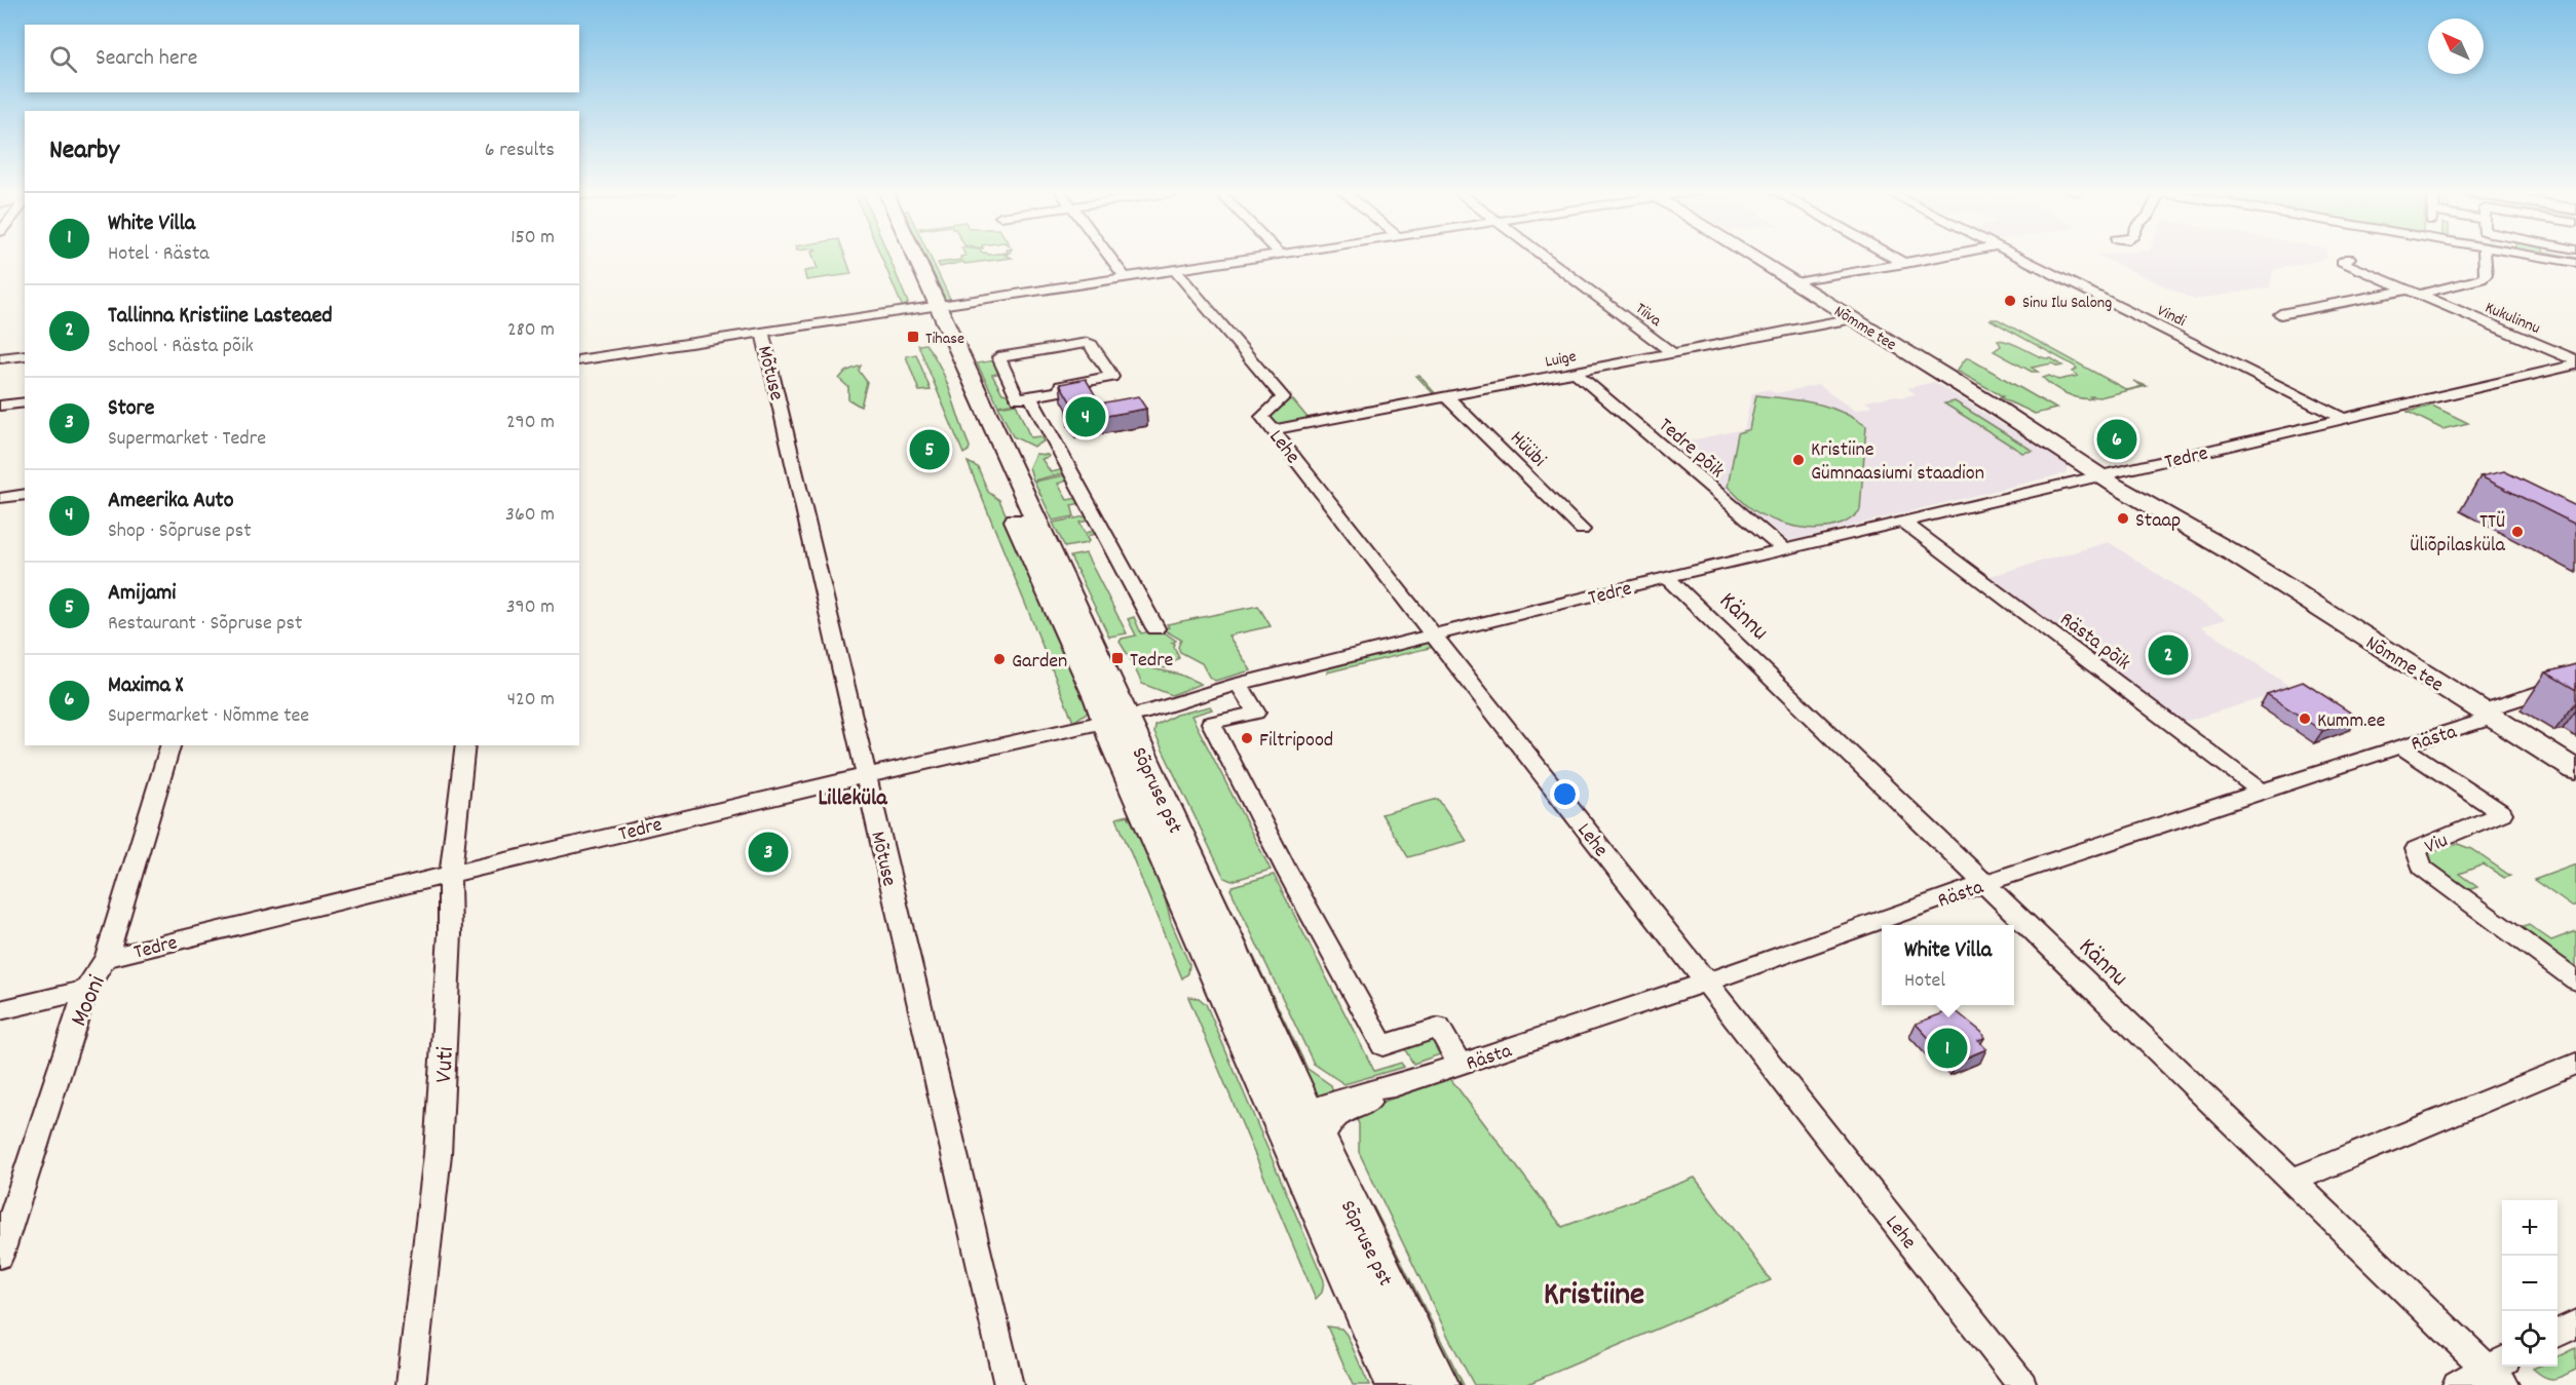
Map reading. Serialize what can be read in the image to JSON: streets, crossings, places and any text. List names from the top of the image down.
{
  "streets": {
    "main road": ["Nõmme tee", "Sõpruse pst"],
    "street": [
      "Tiiva",
      "Vindi",
      "Kukulinnu",
      "Luige",
      "Mõtuse",
      "Lehe",
      "Tedre põik",
      "Hüübi",
      "Tedre",
      "Kännu",
      "Rästa põik",
      "Rästa",
      "Viu",
      "Mooni",
      "Vuti"
    ]
  },
  "crossings": [
    ["Tiiva", "Luige"],
    ["Vindi", "Tedre"],
    ["Kukulinnu", "Tedre"],
    ["Nõmme tee", "Luige"],
    ["Nõmme tee", "Tedre"],
    ["Nõmme tee", "Rästa"],
    ["Luige", "Lehe"],
    ["Luige", "Tedre põik"],
    ["Luige", "Hüübi"],
    ["Mõtuse", "Tedre"],
    ["Lehe", "Tedre"],
    ["Lehe", "Rästa"],
    ["Tedre põik", "Tedre"],
    ["Tedre", "Kännu"],
    ["Tedre", "Rästa põik"],
    ["Tedre", "Sõpruse pst"],
    ["Tedre", "Mooni"],
    ["Tedre", "Vuti"],
    ["Kännu", "Rästa"],
    ["Rästa põik", "Rästa"],
    ["Rästa", "Sõpruse pst"],
    ["Rästa", "Viu"]
  ],
  "districts": ["Lilleküla", "Kristiine"],
  "places": {
    "other": [
      "Sinu Ilu Salong",
      "Kristiine Gümnaasiumi staadion",
      "Staap",
      "TTÜ Üliõpilasküla",
      "Garden",
      "Kumm.ee",
      "Filtripood"
    ],
    "transit": ["Tihase", "Tedre"]
  },
  "north": "top left",
  "page": {
    "search": "Search here",
    "heading": ["Nearby", "6 results"],
    "list": [
      {
        "mark": "1",
        "name": "White Villa",
        "note": "Hotel · Rästa",
        "value": "150 m"
      },
      {
        "mark": "2",
        "name": "Tallinna Kristiine Lasteaed",
        "note": "School · Rästa põik",
        "value": "280 m"
      },
      {
        "mark": "3",
        "name": "Store",
        "note": "Supermarket · Tedre",
        "value": "290 m"
      },
      {
        "mark": "4",
        "name": "Ameerika Auto",
        "note": "Shop · Sõpruse pst",
        "value": "360 m"
      },
      {
        "mark": "5",
        "name": "Amijami",
        "note": "Restaurant · Sõpruse pst",
        "value": "390 m"
      },
      {
        "mark": "6",
        "name": "Maxima X",
        "note": "Supermarket · Nõmme tee",
        "value": "420 m"
      }
    ],
    "pins": [
      "4",
      "6",
      "5",
      "2",
      "3",
      "1"
    ],
    "popup": ["White Villa", "Hotel"],
    "map_buttons": ["+", "−"]
  }
}
